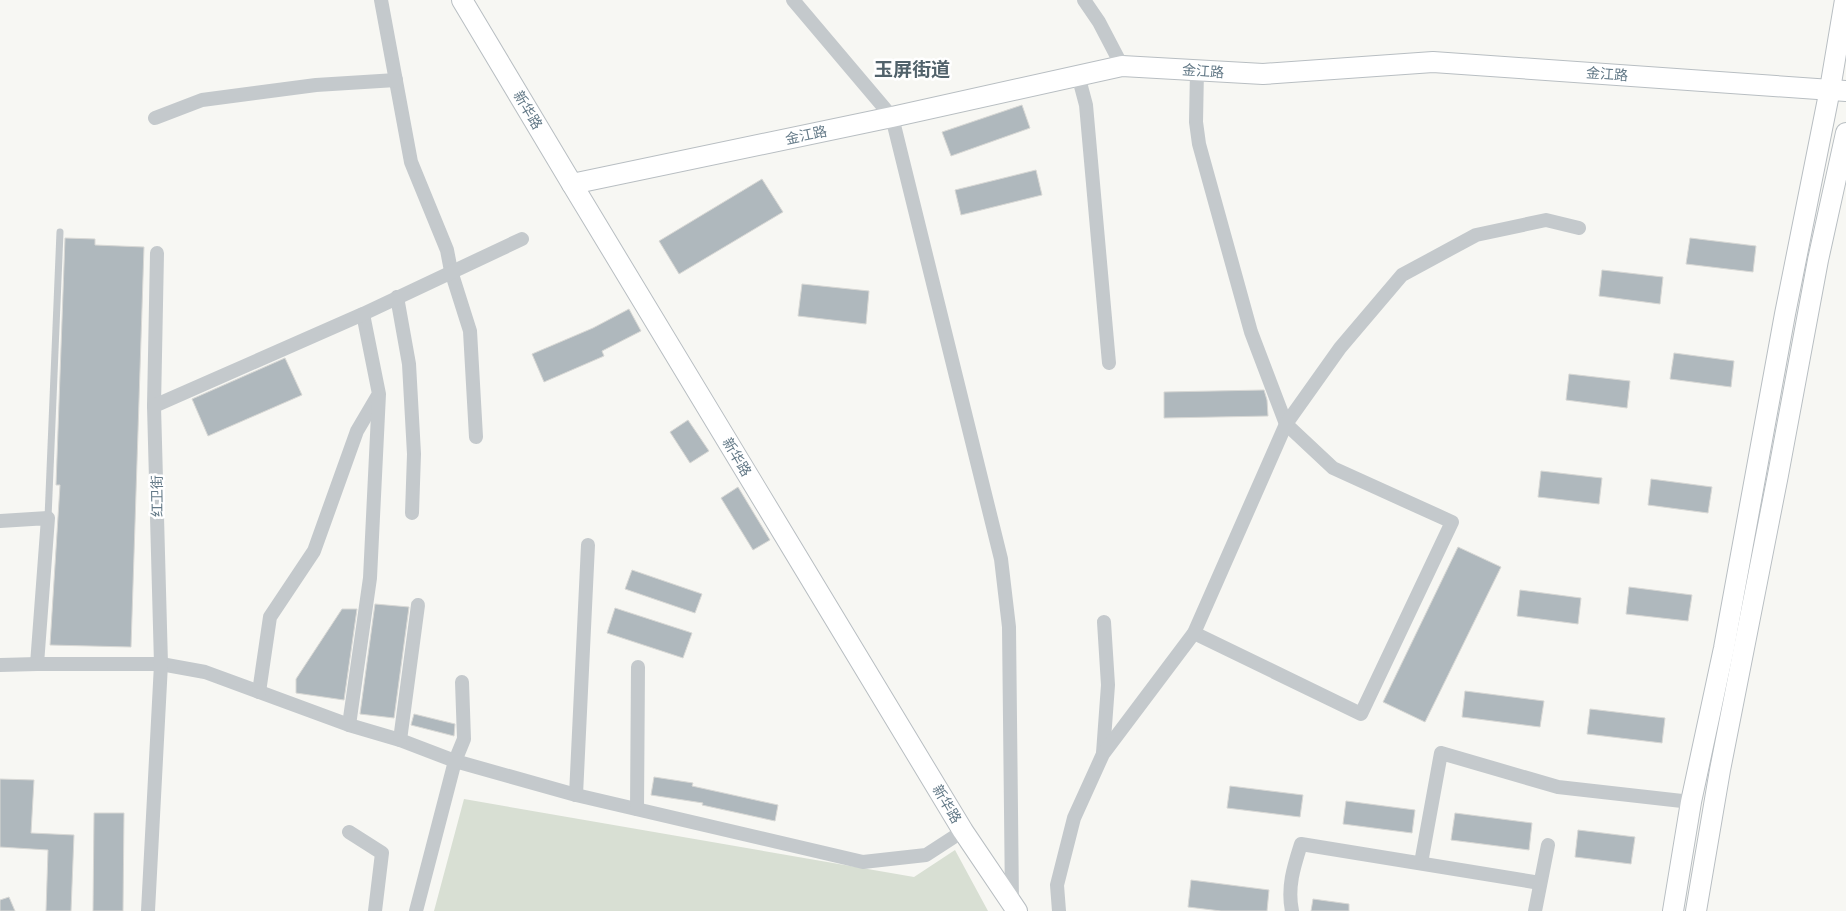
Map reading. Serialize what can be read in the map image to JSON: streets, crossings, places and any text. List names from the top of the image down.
{
  "streets": {
    "street": ["金江路", "新华路", "红卫街"]
  },
  "crossings": [
    ["金江路", "新华路"]
  ],
  "districts": ["玉屏街道"]
}
